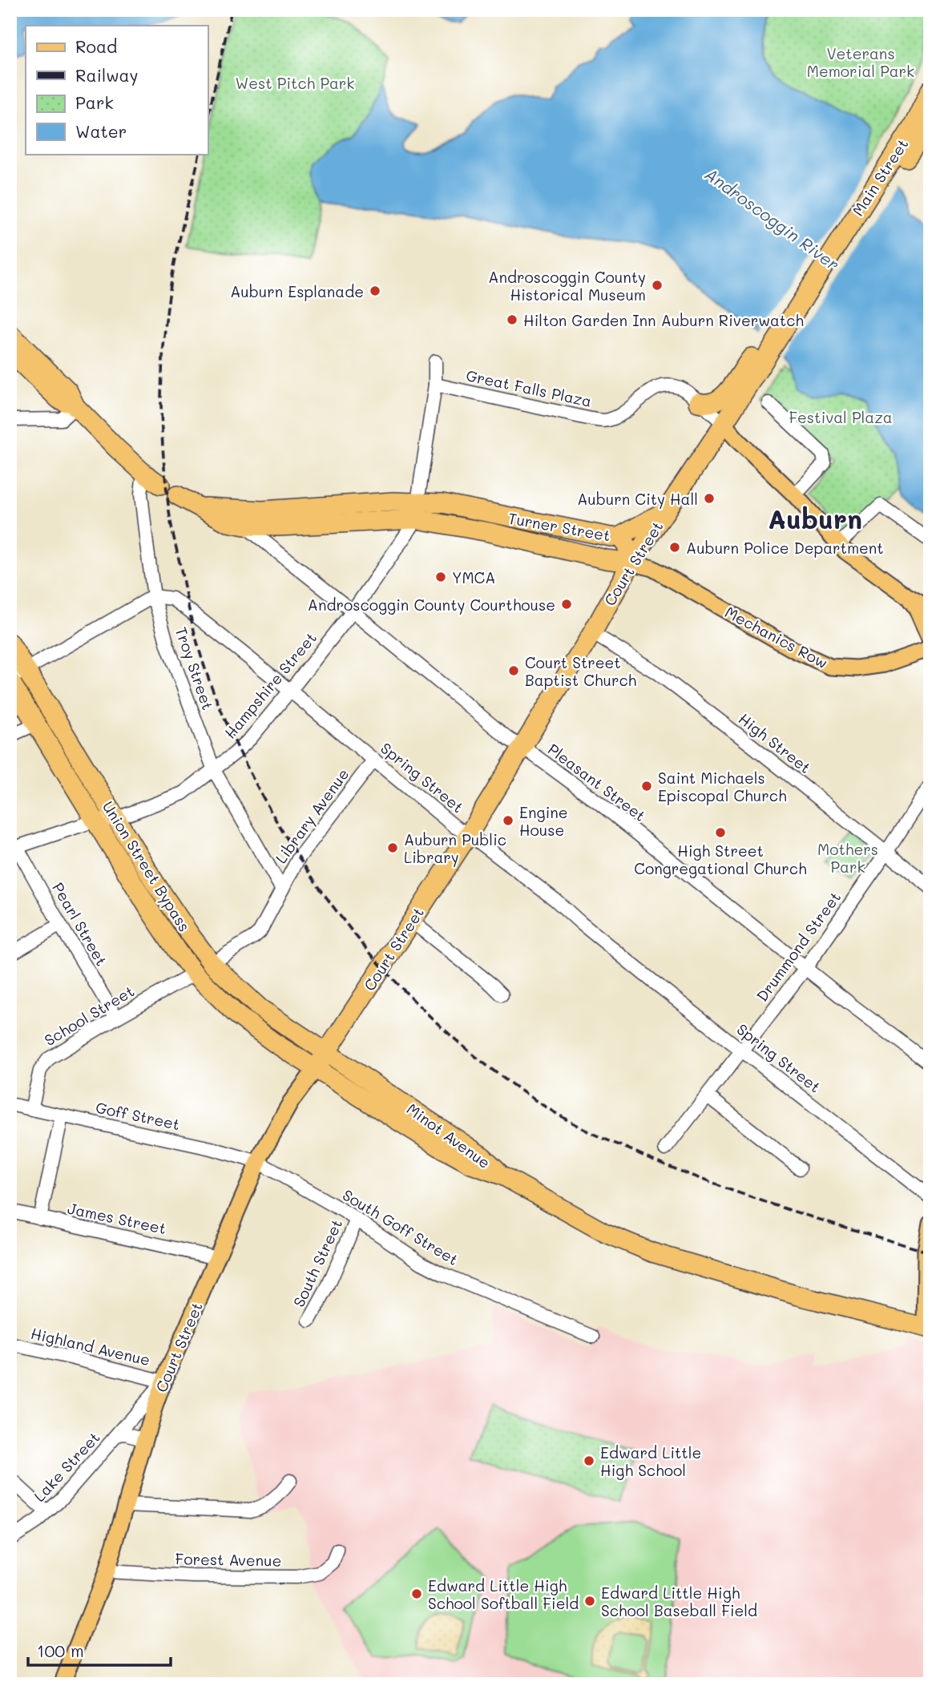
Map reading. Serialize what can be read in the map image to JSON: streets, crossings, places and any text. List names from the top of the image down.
{
  "streets": {
    "highway": [
      "Main Street",
      "Turner Street",
      "Court Street",
      "Union Street Bypass",
      "Minot Avenue"
    ],
    "main road": ["Mechanics Row"],
    "street": [
      "Great Falls Plaza",
      "Troy Street",
      "Hampshire Street",
      "High Street",
      "Spring Street",
      "Pleasant Street",
      "Library Avenue",
      "Pearl Street",
      "Drummond Street",
      "School Street",
      "Goff Street",
      "James Street",
      "South Goff Street",
      "South Street",
      "Highland Avenue",
      "Lake Street",
      "Forest Avenue"
    ]
  },
  "crossings": [
    ["Main Street", "Court Street"],
    ["Turner Street", "Court Street"],
    ["Turner Street", "Mechanics Row"],
    ["Turner Street", "Hampshire Street"],
    ["Turner Street", "Pleasant Street"],
    ["Court Street", "Mechanics Row"],
    ["Court Street", "High Street"],
    ["Court Street", "Spring Street"],
    ["Court Street", "Pleasant Street"],
    ["Court Street", "Union Street Bypass"],
    ["Court Street", "Goff Street"],
    ["Court Street", "Minot Avenue"],
    ["Court Street", "James Street"],
    ["Court Street", "South Goff Street"],
    ["Court Street", "Highland Avenue"],
    ["Court Street", "Lake Street"],
    ["Court Street", "Forest Avenue"],
    ["Troy Street", "Hampshire Street"],
    ["Troy Street", "Spring Street"],
    ["Troy Street", "Library Avenue"],
    ["Hampshire Street", "Spring Street"],
    ["Hampshire Street", "Pleasant Street"],
    ["Hampshire Street", "Union Street Bypass"],
    ["Hampshire Street", "Pearl Street"],
    ["High Street", "Drummond Street"],
    ["Spring Street", "Library Avenue"],
    ["Spring Street", "Drummond Street"],
    ["Pleasant Street", "Drummond Street"],
    ["Library Avenue", "Union Street Bypass"],
    ["Union Street Bypass", "School Street"],
    ["Union Street Bypass", "Minot Avenue"],
    ["Pearl Street", "School Street"],
    ["School Street", "Goff Street"],
    ["Goff Street", "South Goff Street"],
    ["South Goff Street", "South Street"],
    ["Highland Avenue", "Lake Street"]
  ],
  "districts": ["Auburn"],
  "water": ["Androscoggin River"],
  "parks": [
    "Veterans Memorial Park",
    "West Pitch Park",
    "Festival Plaza",
    "Mothers Park"
  ],
  "places": [
    "Androscoggin County Historical Museum",
    "Auburn Esplanade",
    "Hilton Garden Inn Auburn Riverwatch",
    "Auburn City Hall",
    "Auburn Police Department",
    "YMCA",
    "Androscoggin County Courthouse",
    "Court Street Baptist Church",
    "Saint Michaels Episcopal Church",
    "Engine House",
    "High Street Congregational Church",
    "Auburn Public Library",
    "Edward Little High School",
    "Edward Little High School Softball Field",
    "Edward Little High School Baseball Field"
  ],
  "legend": [
    "Road",
    "Railway",
    "Park",
    "Water"
  ],
  "scale_bar": "100 m"
}
